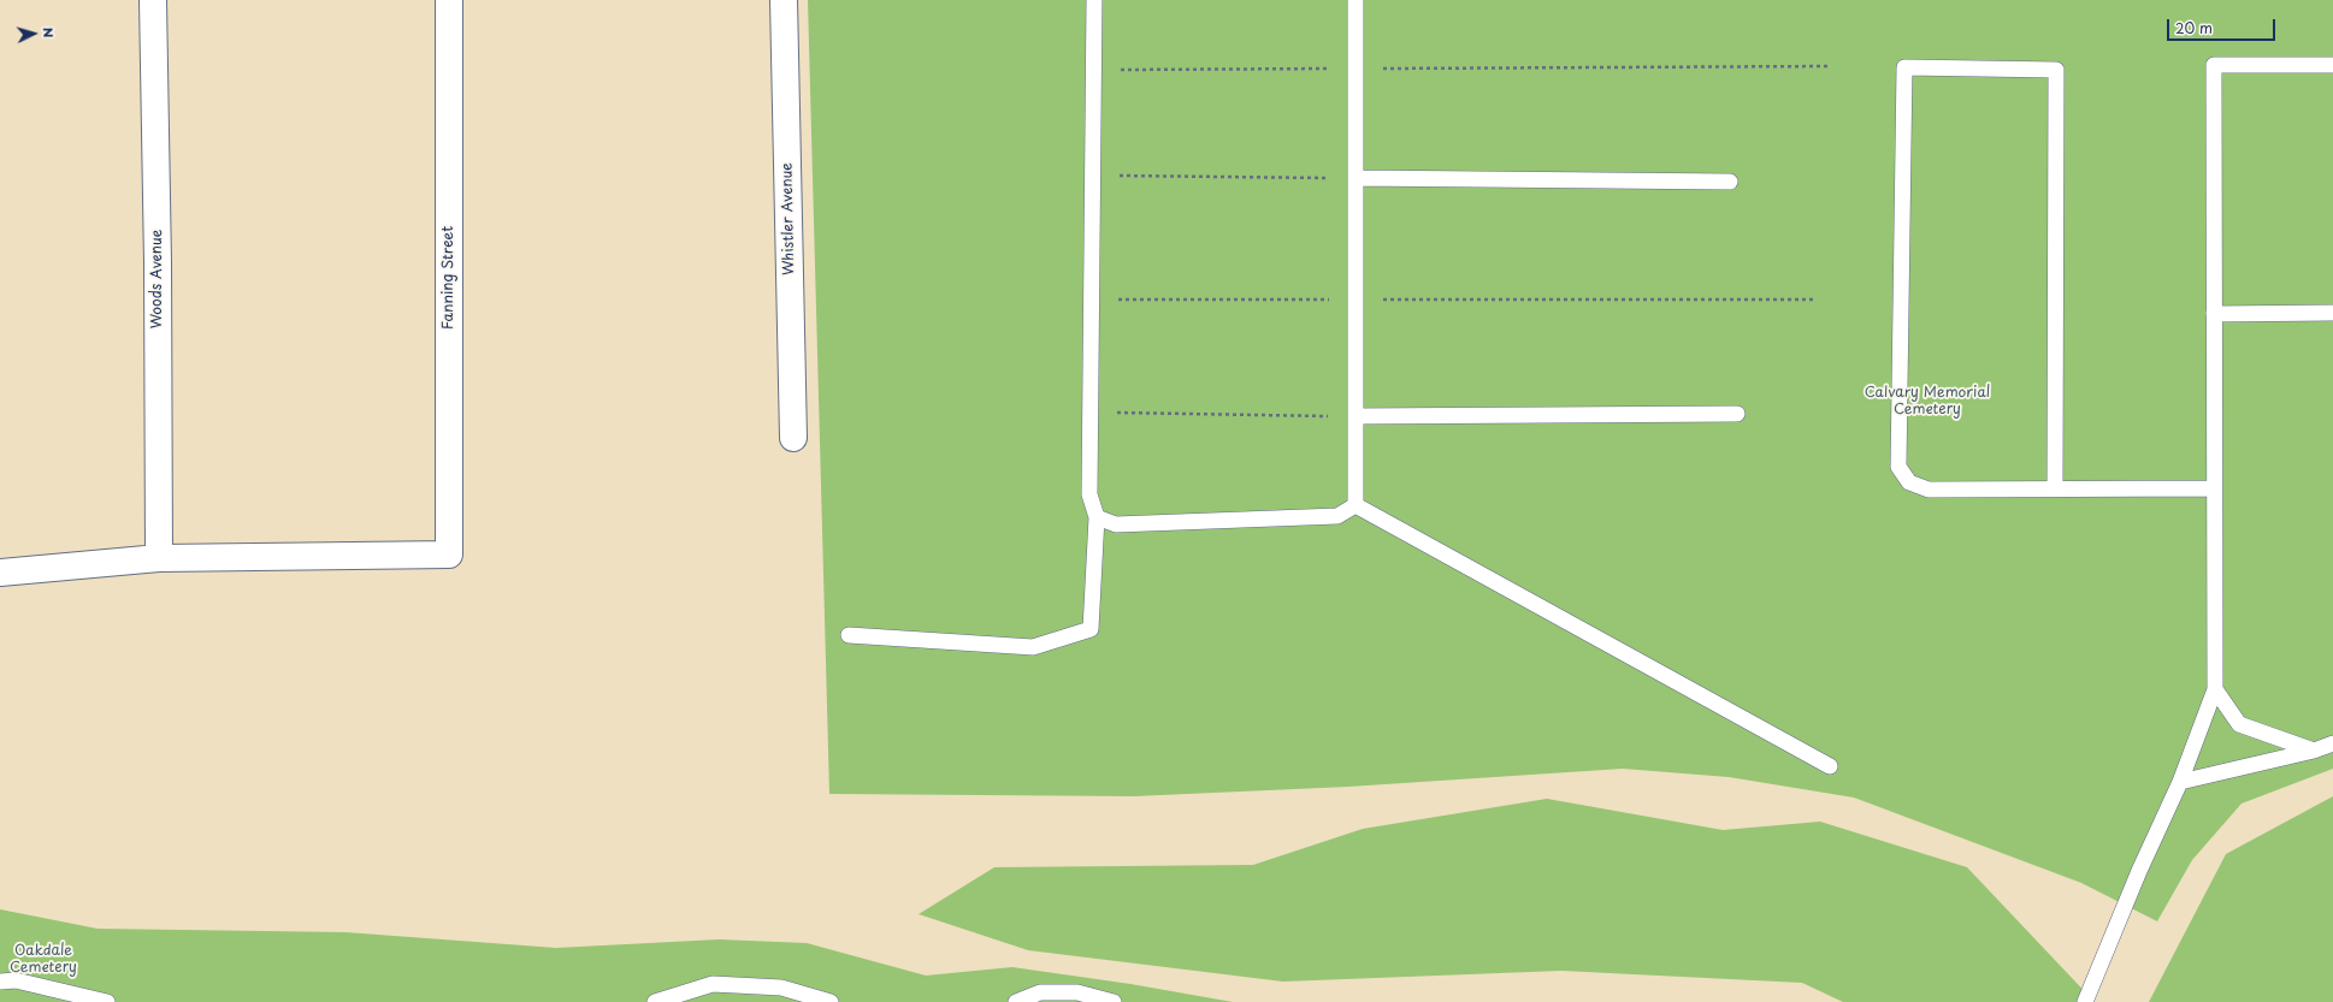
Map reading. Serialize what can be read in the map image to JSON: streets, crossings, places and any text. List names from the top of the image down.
{
  "streets": {
    "street": ["Whistler Avenue", "Fanning Street", "Woods Avenue"]
  },
  "crossings": [
    ["Fanning Street", "Woods Avenue"]
  ],
  "parks": ["Calvary Memorial Cemetery", "Oakdale Cemetery"],
  "scale_bar": "20 m",
  "north": "right"
}
